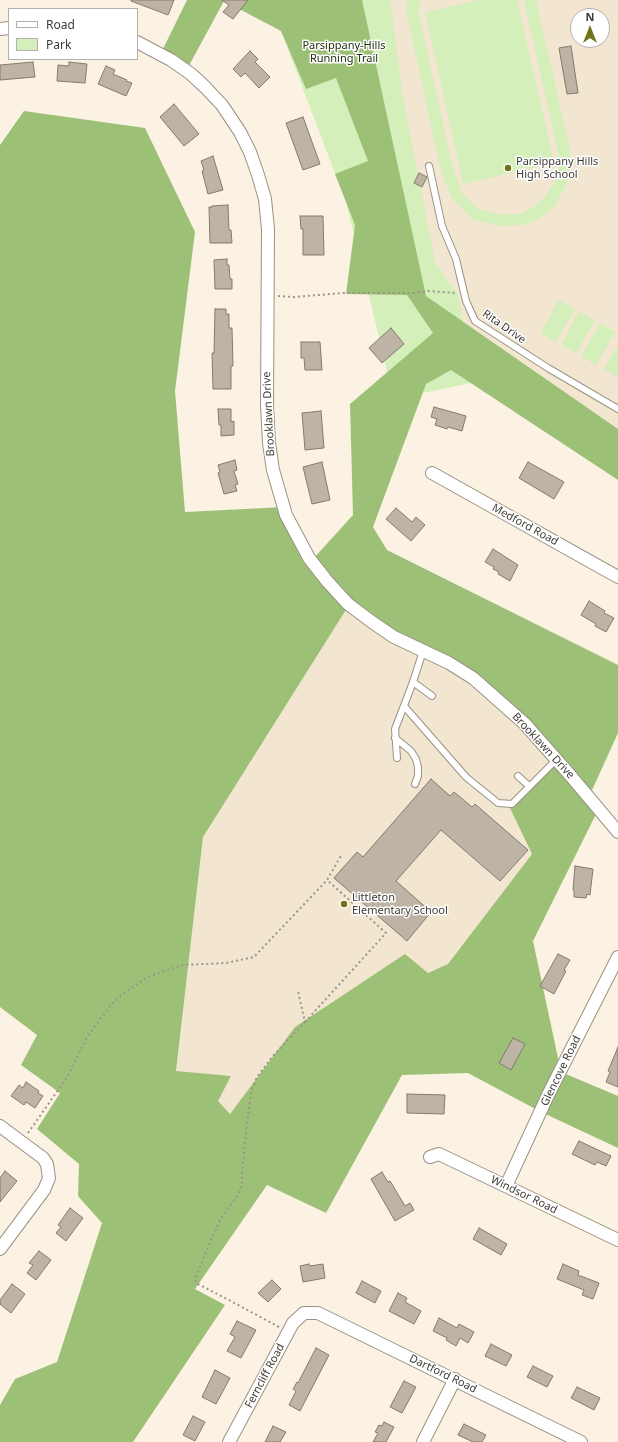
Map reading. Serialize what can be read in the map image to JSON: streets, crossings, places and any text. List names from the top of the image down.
{
  "streets": {
    "street": [
      "Brooklawn Drive",
      "Medford Road",
      "Glencove Road",
      "Windsor Road",
      "Dartford Road",
      "Ferncliff Road"
    ],
    "lane": ["Rita Drive"]
  },
  "crossings": [
    ["Glencove Road", "Windsor Road"],
    ["Dartford Road", "Ferncliff Road"]
  ],
  "parks": ["Parsippany-Hills Running Trail"],
  "places": ["Parsippany Hills High School", "Littleton Elementary School"],
  "legend": ["Road", "Park"],
  "north": "top"
}
